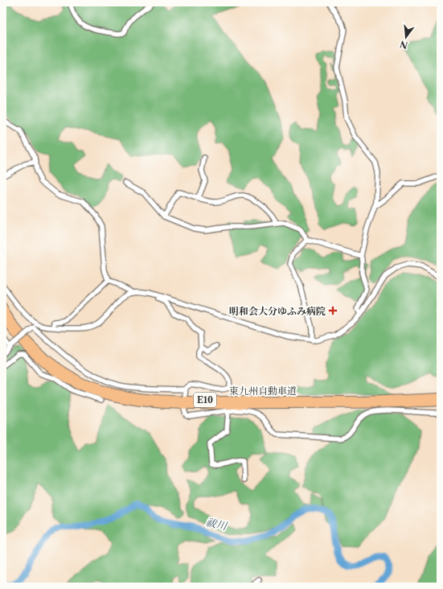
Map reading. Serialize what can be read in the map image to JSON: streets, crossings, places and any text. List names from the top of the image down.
{
  "streets": {
    "highway": ["東九州自動車道", "E10"]
  },
  "water": ["祓川"],
  "places": {
    "health": ["明和会大分ゆふみ病院"]
  },
  "north": "bottom"
}
